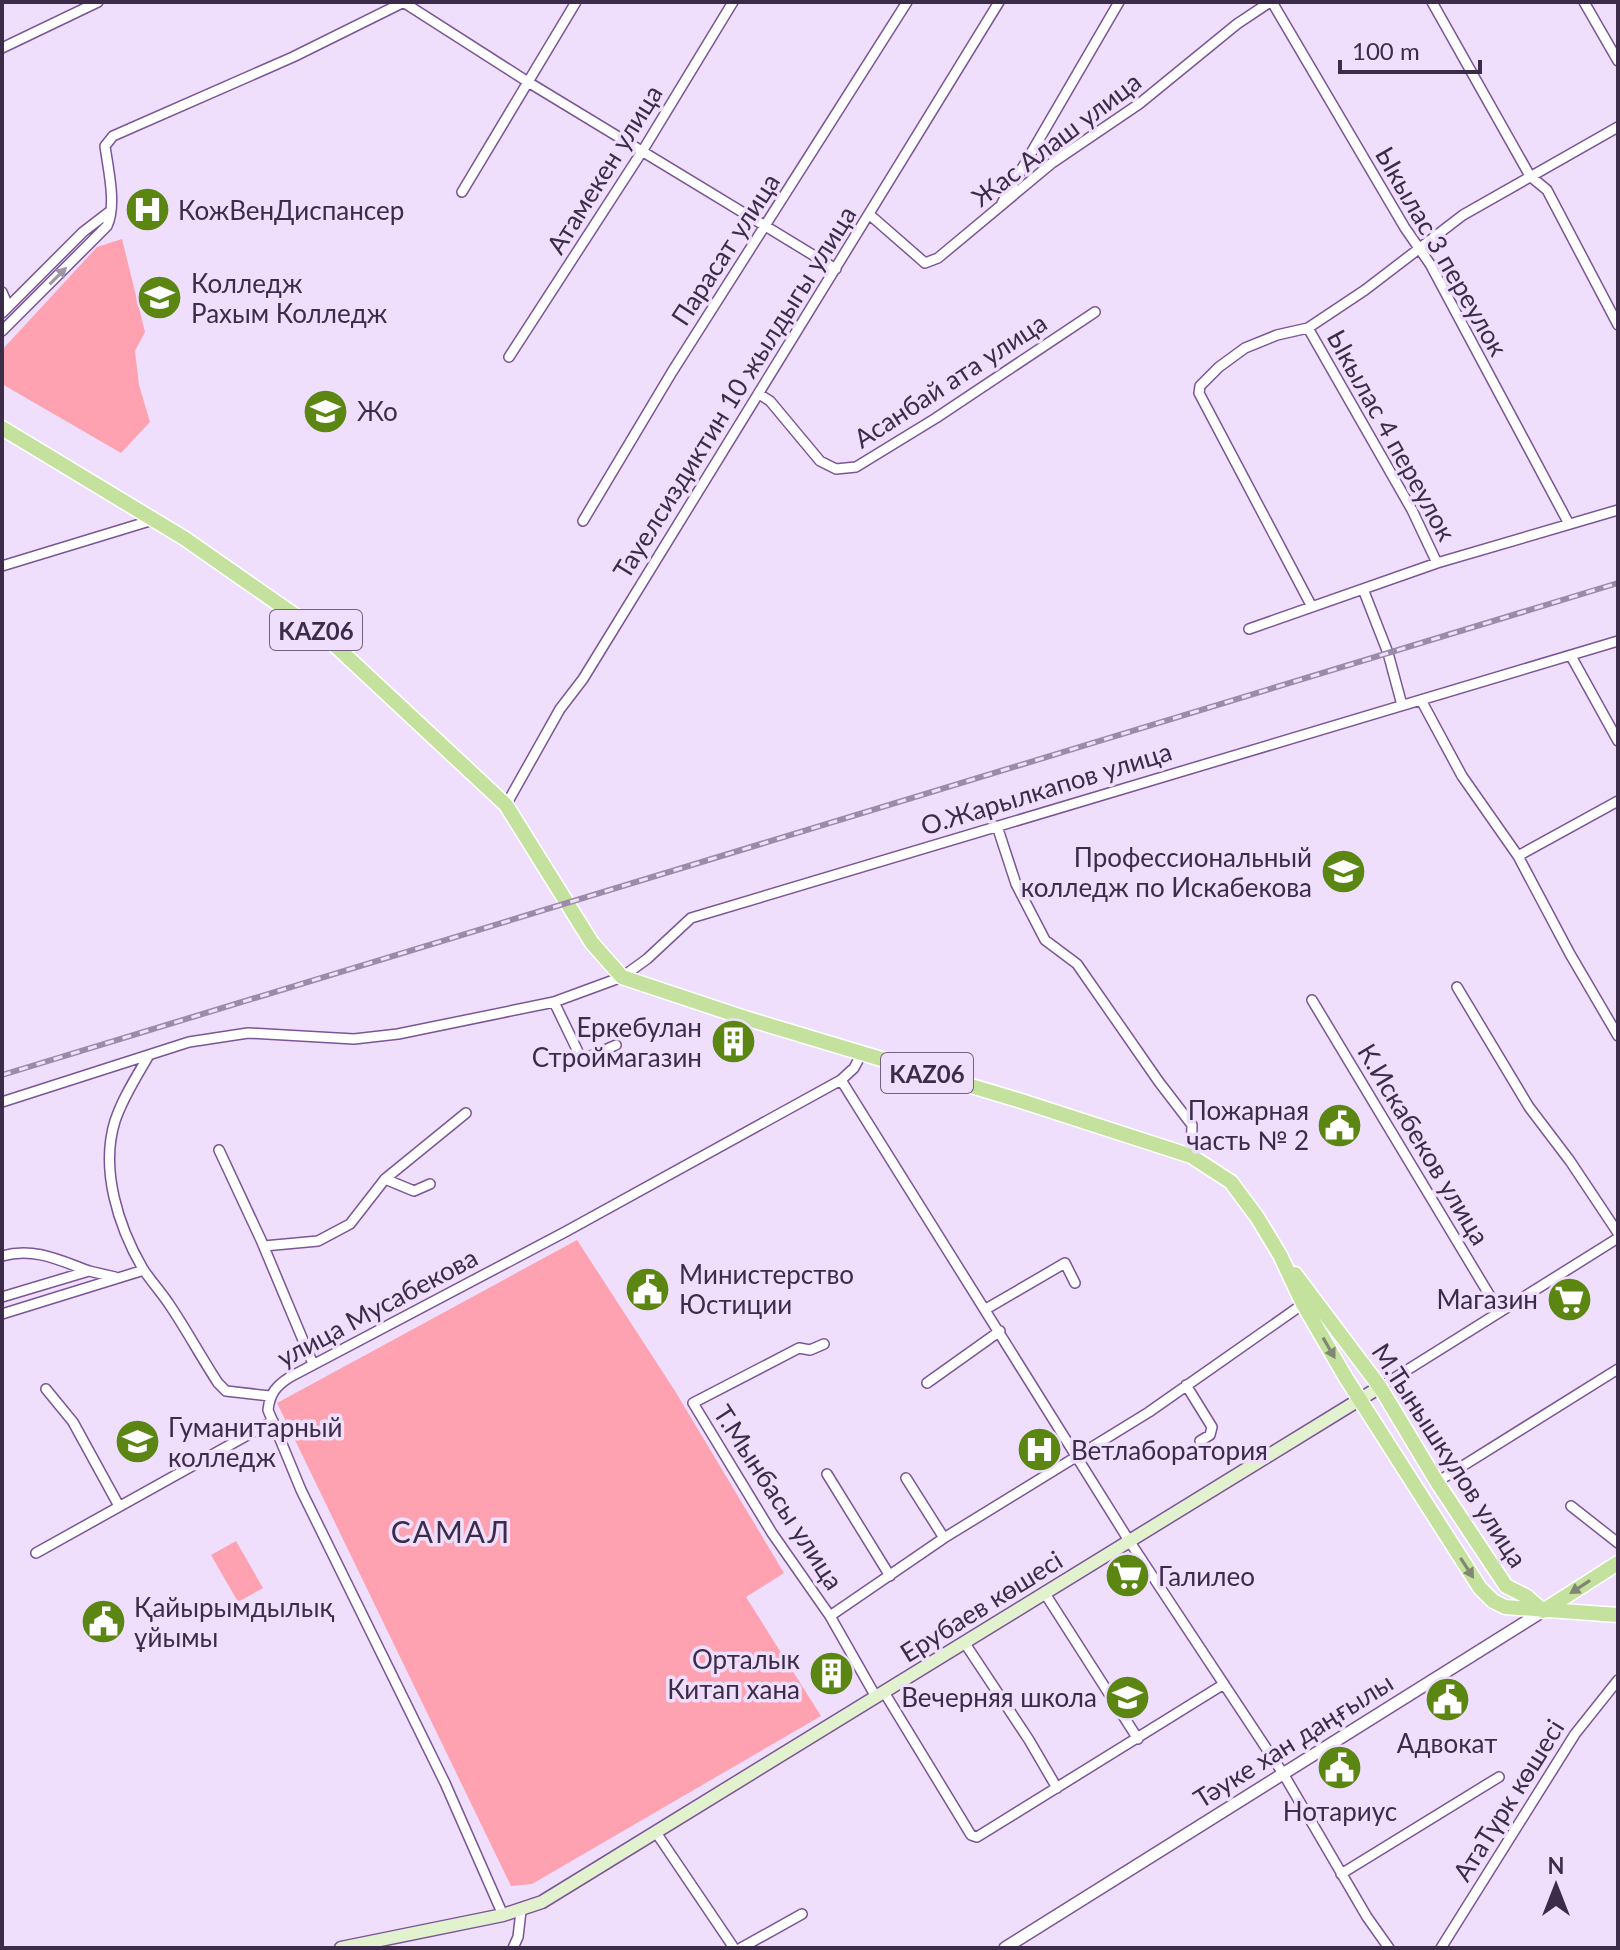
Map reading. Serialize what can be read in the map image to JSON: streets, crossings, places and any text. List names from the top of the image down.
{
  "streets": {
    "main road": ["KАZ06", "М.Тынышкулов улица", "Ерубаев көшесі"],
    "street": [
      "Жас Алаш улица",
      "Атамекен улица",
      "Парасат улица",
      "Ыкылас 3 переулок",
      "Асанбай ата улица",
      "Тауелсиздиктин 10 жылдыгы улица",
      "Ыкылас 4 переулок",
      "О.Жарылкапов улица",
      "К.Искабеков улица",
      "улица Мусабекова",
      "Т.Мынбасы улица",
      "Тәуке хан даңғылы",
      "АтаТүрк көшесі"
    ]
  },
  "crossings": [
    ["Жас Алаш улица", "Ыкылас 3 переулок"],
    ["Жас Алаш улица", "Тауелсиздиктин 10 жылдыгы улица"],
    ["Асанбай ата улица", "Тауелсиздиктин 10 жылдыгы улица"],
    ["Тауелсиздиктин 10 жылдыгы улица", "KАZ06"],
    ["KАZ06", "О.Жарылкапов улица"],
    ["KАZ06", "М.Тынышкулов улица"],
    ["KАZ06", "Тәуке хан даңғылы"],
    ["О.Жарылкапов улица", "М.Тынышкулов улица"],
    ["К.Искабеков улица", "Ерубаев көшесі"],
    ["улица Мусабекова", "Ерубаев көшесі"],
    ["М.Тынышкулов улица", "Т.Мынбасы улица"],
    ["М.Тынышкулов улица", "Ерубаев көшесі"],
    ["М.Тынышкулов улица", "Тәуке хан даңғылы"],
    ["Т.Мынбасы улица", "Ерубаев көшесі"]
  ],
  "districts": ["САМАЛ"],
  "places": {
    "hospital": ["КожВенДиспансер", "Ветлаборатория"],
    "school or university": [
      "Колледж Рахым Колледж",
      "Жо",
      "Профессиональный колледж по Искабекова",
      "Гуманитарный колледж",
      "Вечерняя школа"
    ],
    "building": ["Еркебулан Строймагазин", "Орталык Китап хана"],
    "public building": [
      "Пожарная часть № 2",
      "Министерство Юстиции",
      "Қайырымдылық ұйымы",
      "Адвокат",
      "Нотариус"
    ],
    "supermarket": ["Магазин", "Галилео"]
  },
  "scale_bar": "100 m",
  "north": "top"
}
